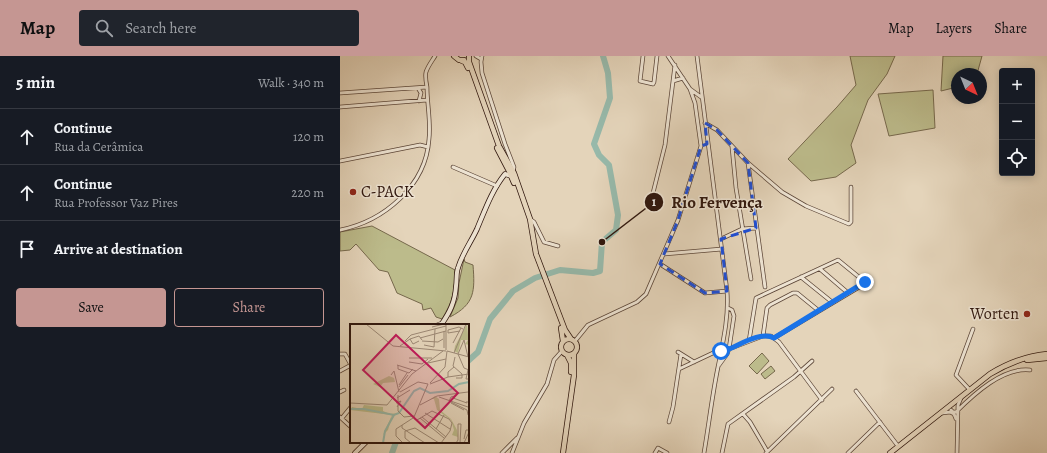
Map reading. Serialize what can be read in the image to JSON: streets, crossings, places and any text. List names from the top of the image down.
{
  "places": ["C-PACK", "Rio Fervença", "Worten"],
  "north": "bottom right",
  "page": {
    "header": "Map",
    "search": "Search here",
    "nav": ["Map", "Layers", "Share"],
    "heading": ["5 min", "Walk · 340 m"],
    "map_buttons": ["+", "−"],
    "list": [
      ["Continue", "Rua da Cerâmica", "120 m"],
      ["Continue", "Rua Professor Vaz Pires", "220 m"],
      "Arrive at destination"
    ],
    "buttons": ["Save", "Share"]
  }
}
